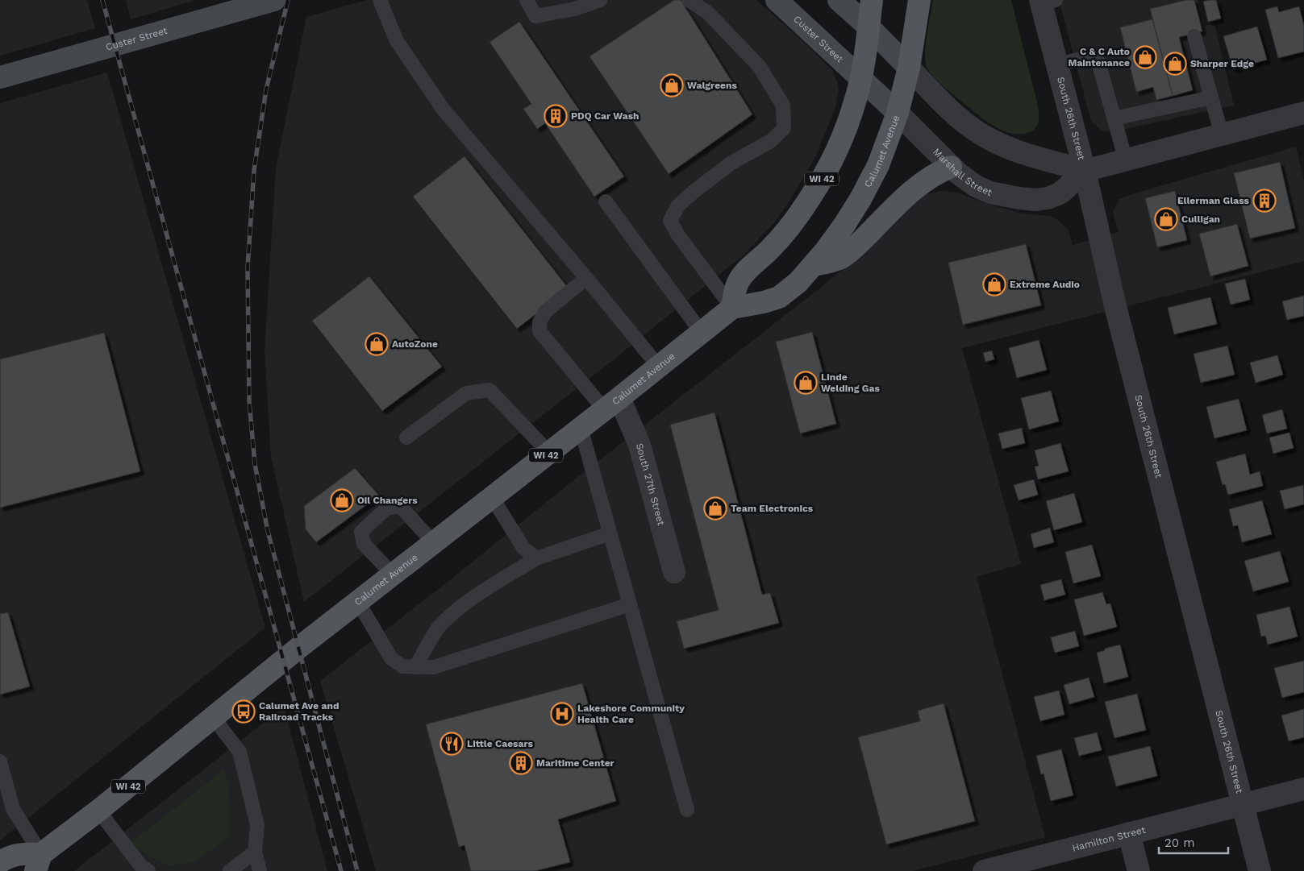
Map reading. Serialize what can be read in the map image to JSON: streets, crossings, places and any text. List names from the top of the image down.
{
  "streets": {
    "main road": ["Calumet Avenue", "WI 42"],
    "street": [
      "Custer Street",
      "South 26th Street",
      "Marshall Street",
      "South 27th Street",
      "Hamilton Street"
    ]
  },
  "crossings": [
    ["Custer Street", "Marshall Street"],
    ["Custer Street", "WI 42"],
    ["South 26th Street", "Marshall Street"],
    ["South 26th Street", "Hamilton Street"],
    ["Calumet Avenue", "Marshall Street"],
    ["Calumet Avenue", "WI 42"],
    ["Calumet Avenue", "South 27th Street"],
    ["Marshall Street", "WI 42"]
  ],
  "places": {
    "shop": [
      "C & C Auto Maintenance",
      "Sharper Edge",
      "Walgreens",
      "Culligan",
      "Extreme Audio",
      "AutoZone",
      "Linde Welding Gas",
      "Oil Changers",
      "Team Electronics"
    ],
    "building": ["PDQ Car Wash", "Ellerman Glass", "Maritime Center"],
    "bus stop": ["Calumet Ave and Railroad Tracks"],
    "hospital": ["Lakeshore Community Health Care"],
    "restaurant": ["Little Caesars"]
  },
  "scale_bar": "20 m"
}
